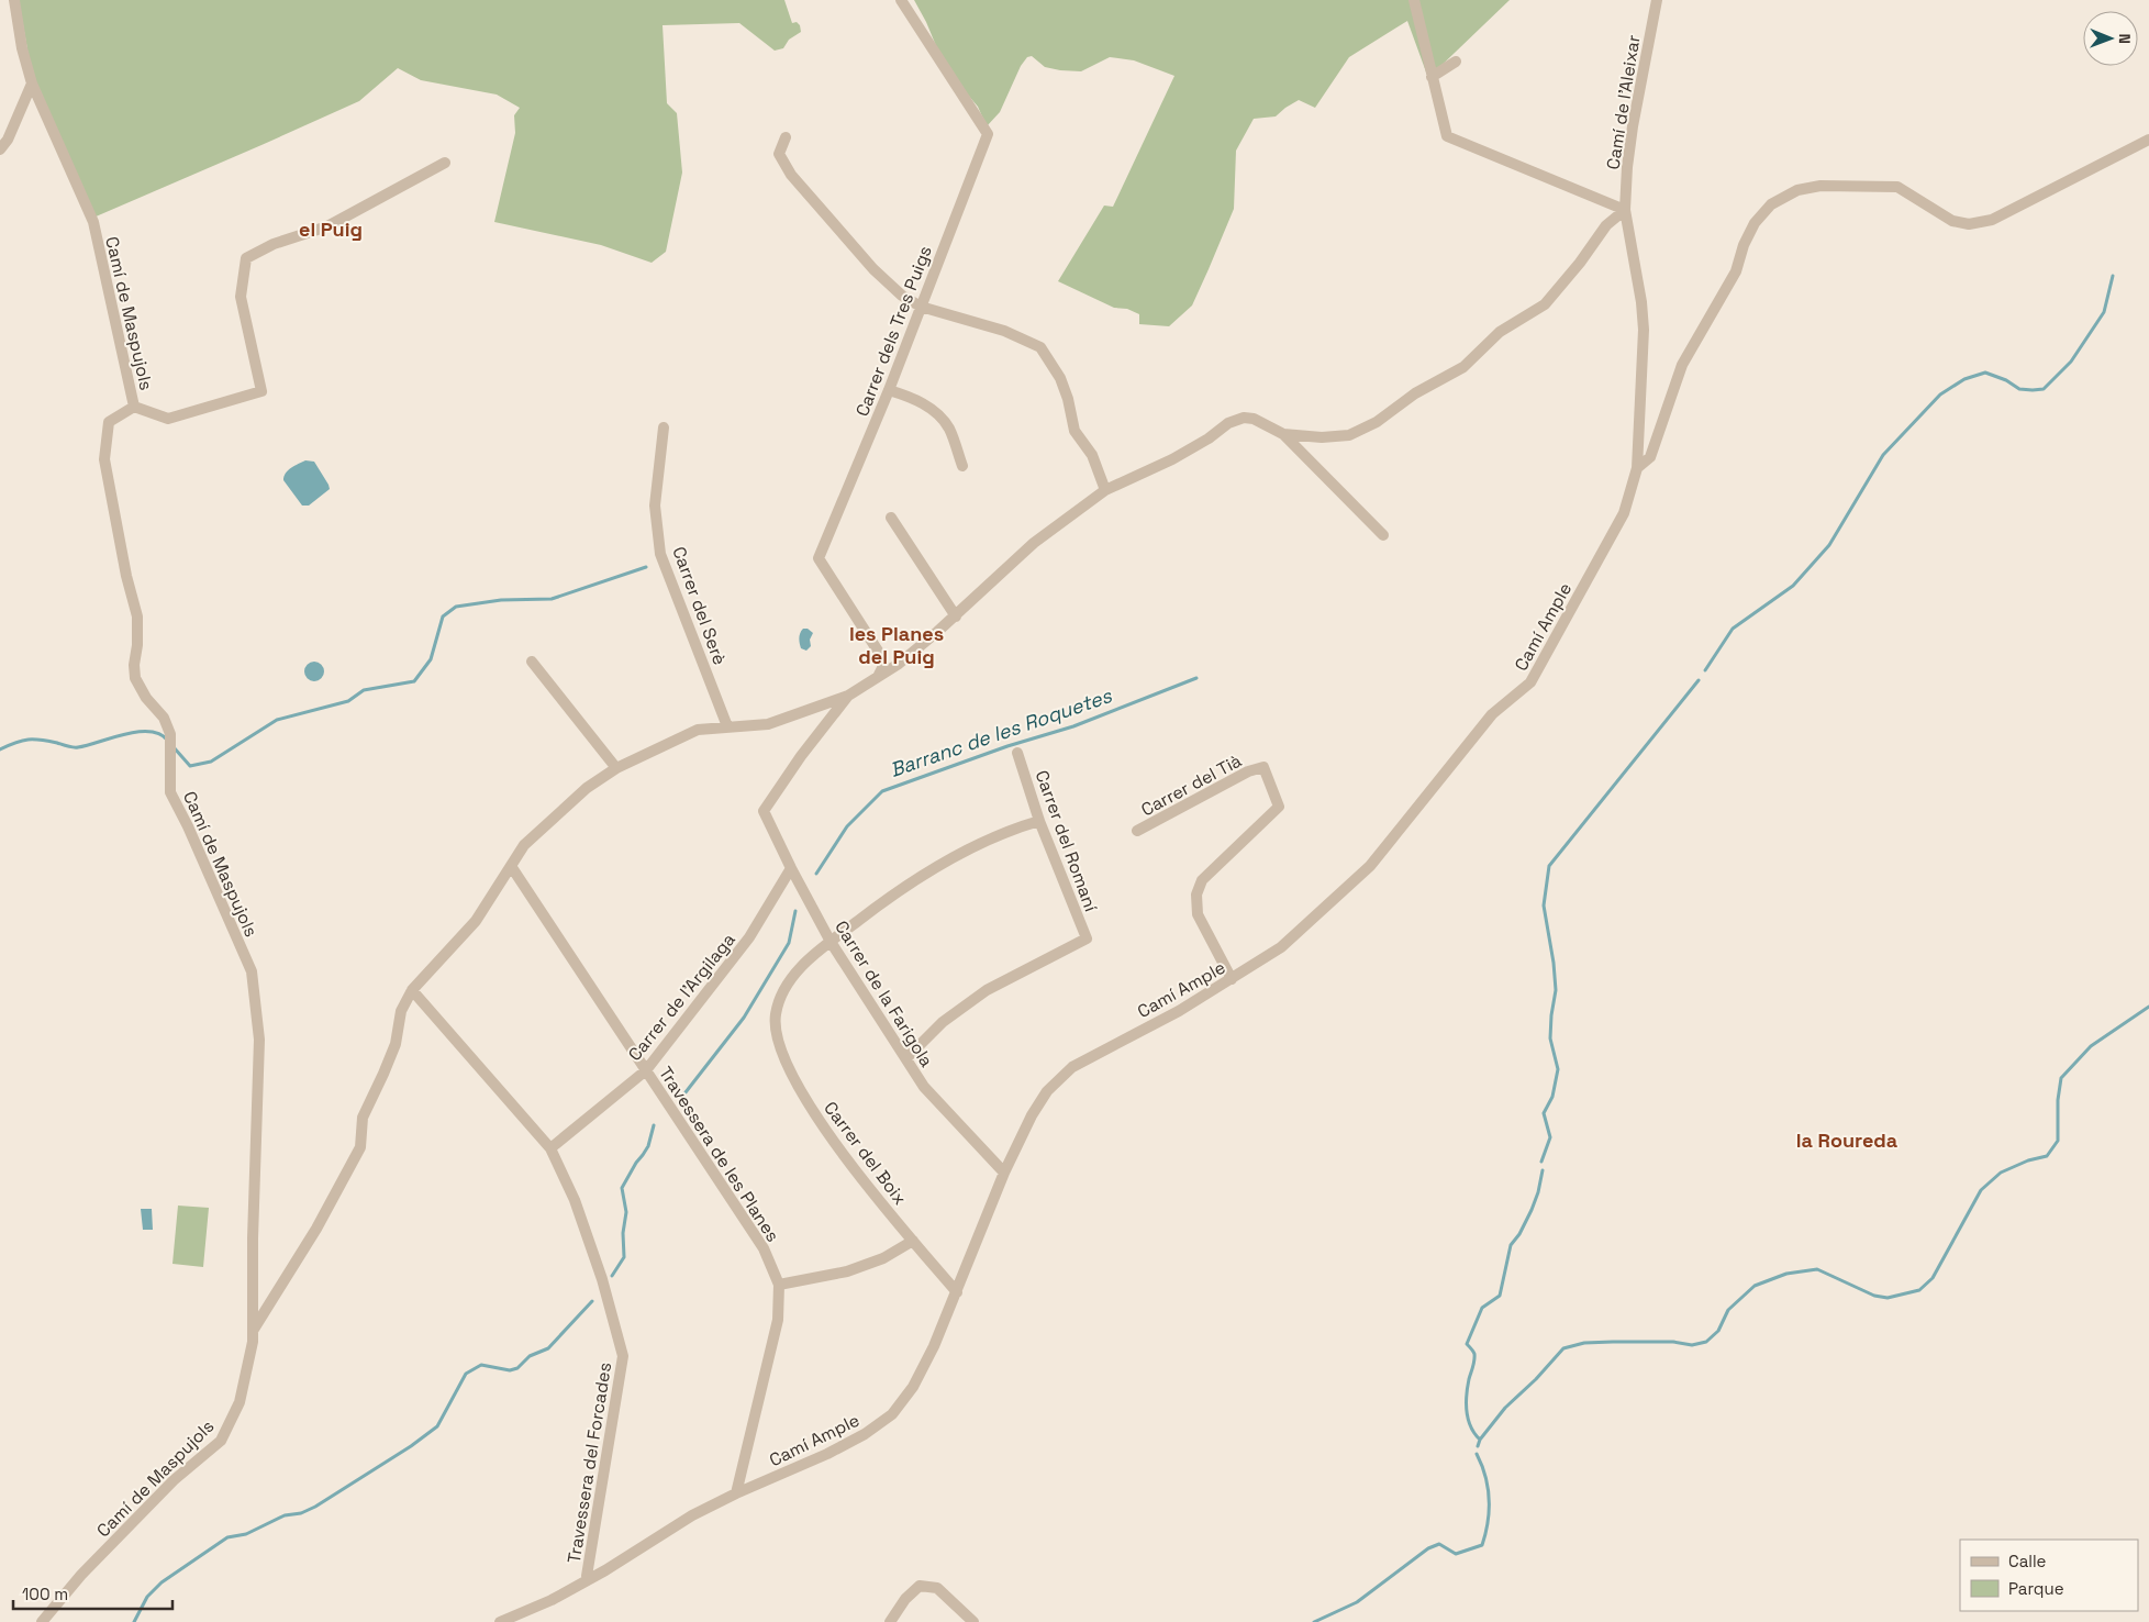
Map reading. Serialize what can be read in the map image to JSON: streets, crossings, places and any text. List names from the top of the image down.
{
  "streets": {
    "street": [
      "Camí de l'Aleixar",
      "Camí de Maspujols",
      "Carrer dels Tres Puigs",
      "Carrer del Serè",
      "Camí Ample",
      "Carrer del Tià",
      "Carrer del Romaní",
      "Carrer de la Farigola",
      "Carrer de l'Argilaga",
      "Carrer del Boix",
      "Travessera de les Planes",
      "Travessera del Forcades"
    ]
  },
  "crossings": [
    ["Camí de l'Aleixar", "Camí Ample"],
    ["Camí Ample", "Carrer del Tià"],
    ["Camí Ample", "Carrer de la Farigola"],
    ["Camí Ample", "Carrer del Boix"],
    ["Camí Ample", "Travessera de les Planes"],
    ["Carrer del Romaní", "Carrer de la Farigola"],
    ["Carrer del Romaní", "Carrer del Boix"],
    ["Carrer de la Farigola", "Carrer de l'Argilaga"],
    ["Carrer de la Farigola", "Carrer del Boix"],
    ["Carrer de l'Argilaga", "Travessera de les Planes"],
    ["Carrer de l'Argilaga", "Travessera del Forcades"]
  ],
  "districts": ["el Puig", "les Planes del Puig", "la Roureda"],
  "water": ["Barranc de les Roquetes"],
  "legend": ["Calle", "Parque"],
  "scale_bar": "100 m",
  "north": "right"
}
